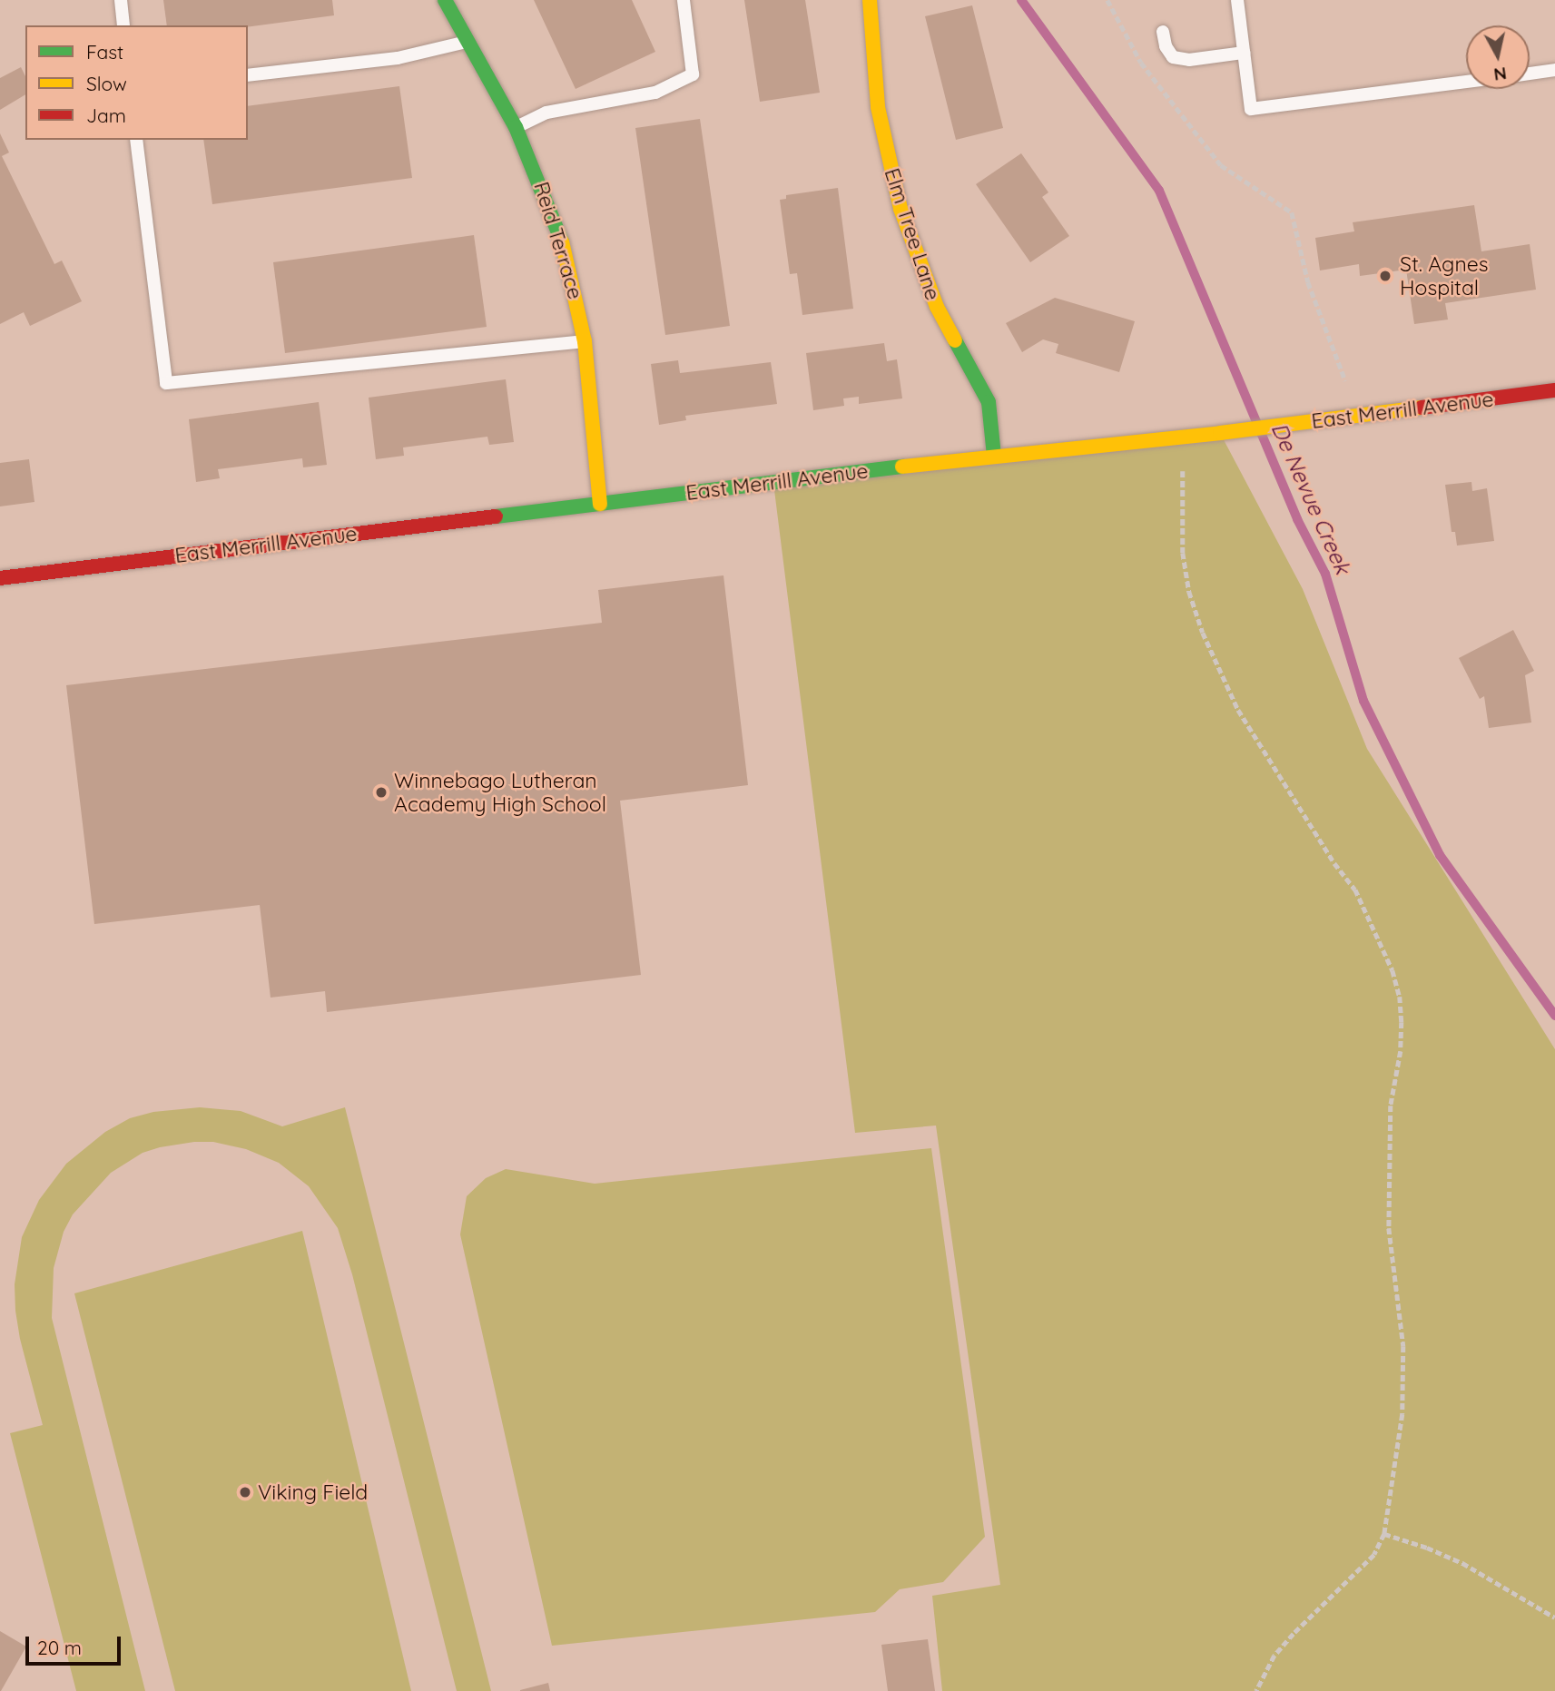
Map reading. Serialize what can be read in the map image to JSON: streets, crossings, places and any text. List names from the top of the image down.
{
  "streets": {
    "street": ["Elm Tree Lane", "Reid Terrace", "East Merrill Avenue"]
  },
  "crossings": [
    ["Elm Tree Lane", "East Merrill Avenue"],
    ["Reid Terrace", "East Merrill Avenue"]
  ],
  "water": ["De Nevue Creek"],
  "places": ["St. Agnes Hospital", "Winnebago Lutheran Academy High School", "Viking Field"],
  "legend": ["Fast", "Slow", "Jam"],
  "scale_bar": "20 m",
  "north": "bottom"
}
